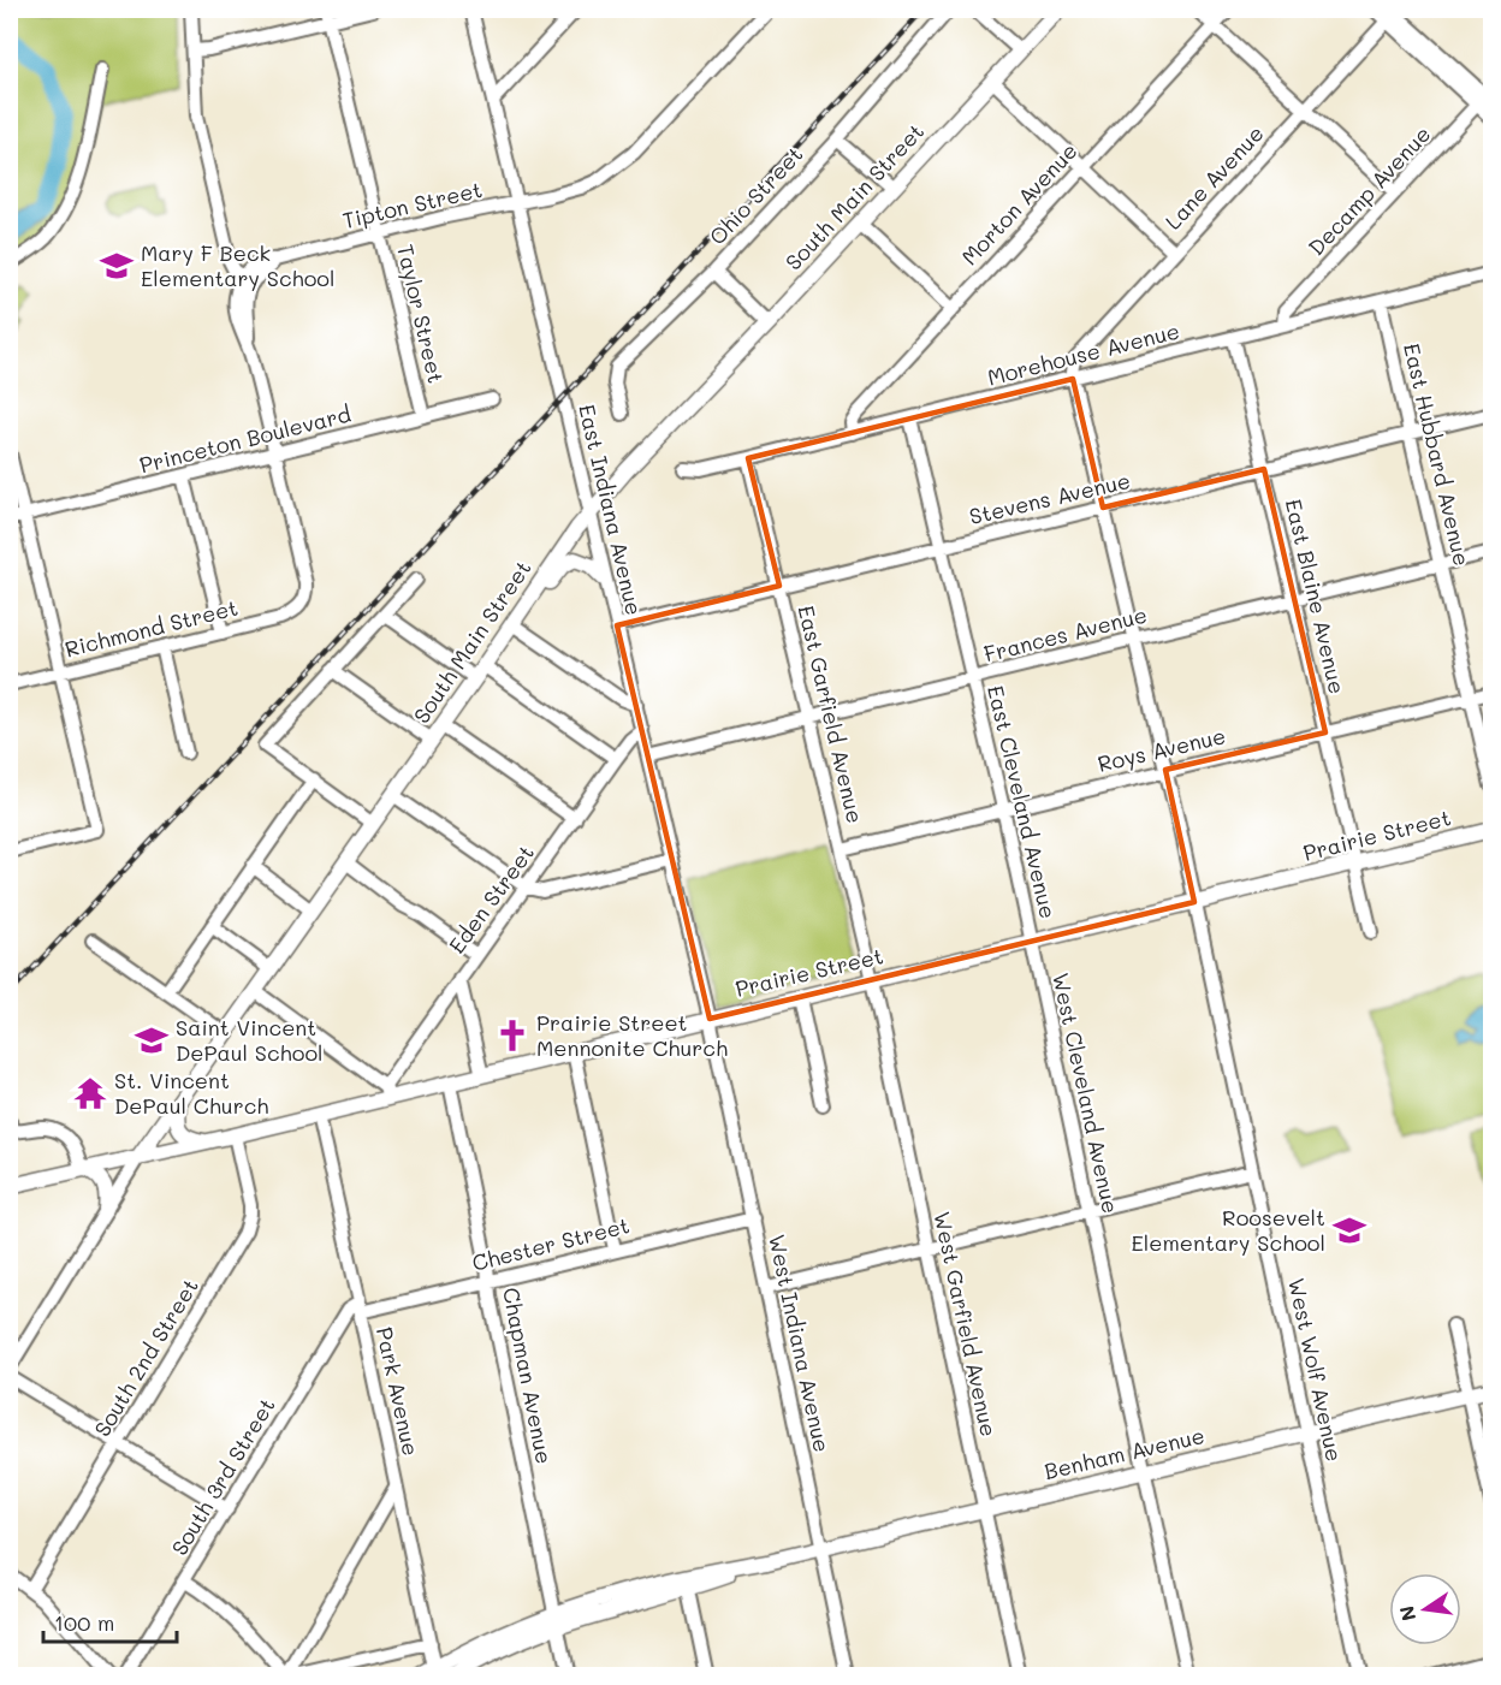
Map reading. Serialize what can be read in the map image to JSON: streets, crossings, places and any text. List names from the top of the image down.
{
  "streets": {
    "main road": ["South Main Street", "Prairie Street", "Benham Avenue"],
    "street": [
      "Lane Avenue",
      "Decamp Avenue",
      "Ohio Street",
      "Morton Avenue",
      "Tipton Street",
      "Taylor Street",
      "Morehouse Avenue",
      "Princeton Boulevard",
      "East Hubbard Avenue",
      "Stevens Avenue",
      "East Indiana Avenue",
      "East Blaine Avenue",
      "Richmond Street",
      "Frances Avenue",
      "East Garfield Avenue",
      "Roys Avenue",
      "East Cleveland Avenue",
      "Eden Street",
      "West Cleveland Avenue",
      "Chester Street",
      "West Garfield Avenue",
      "West Indiana Avenue",
      "South 2nd Street",
      "West Wolf Avenue",
      "Chapman Avenue",
      "Park Avenue",
      "South 3rd Street"
    ]
  },
  "crossings": [
    ["Lane Avenue", "Morehouse Avenue"],
    ["Lane Avenue", "West Wolf Avenue"],
    ["Decamp Avenue", "Morehouse Avenue"],
    ["South Main Street", "East Indiana Avenue"],
    ["South Main Street", "Prairie Street"],
    ["Morton Avenue", "Morehouse Avenue"],
    ["Tipton Street", "Taylor Street"],
    ["Tipton Street", "East Indiana Avenue"],
    ["Taylor Street", "Princeton Boulevard"],
    ["Morehouse Avenue", "East Hubbard Avenue"],
    ["Morehouse Avenue", "East Blaine Avenue"],
    ["Morehouse Avenue", "East Garfield Avenue"],
    ["Morehouse Avenue", "East Cleveland Avenue"],
    ["Morehouse Avenue", "West Wolf Avenue"],
    ["Princeton Boulevard", "Richmond Street"],
    ["East Hubbard Avenue", "Stevens Avenue"],
    ["East Hubbard Avenue", "Frances Avenue"],
    ["East Hubbard Avenue", "Roys Avenue"],
    ["Stevens Avenue", "East Indiana Avenue"],
    ["Stevens Avenue", "East Blaine Avenue"],
    ["Stevens Avenue", "East Garfield Avenue"],
    ["Stevens Avenue", "East Cleveland Avenue"],
    ["Stevens Avenue", "West Wolf Avenue"],
    ["East Indiana Avenue", "Frances Avenue"],
    ["East Indiana Avenue", "Prairie Street"],
    ["East Indiana Avenue", "Eden Street"],
    ["East Indiana Avenue", "West Indiana Avenue"],
    ["East Blaine Avenue", "Frances Avenue"],
    ["East Blaine Avenue", "Roys Avenue"],
    ["East Blaine Avenue", "Prairie Street"],
    ["Frances Avenue", "East Garfield Avenue"],
    ["Frances Avenue", "East Cleveland Avenue"],
    ["Frances Avenue", "West Wolf Avenue"],
    ["East Garfield Avenue", "Roys Avenue"],
    ["East Garfield Avenue", "Prairie Street"],
    ["East Garfield Avenue", "West Garfield Avenue"],
    ["Roys Avenue", "East Cleveland Avenue"],
    ["Roys Avenue", "West Wolf Avenue"],
    ["East Cleveland Avenue", "Prairie Street"],
    ["East Cleveland Avenue", "West Cleveland Avenue"],
    ["Prairie Street", "Eden Street"],
    ["Prairie Street", "West Cleveland Avenue"],
    ["Prairie Street", "West Garfield Avenue"],
    ["Prairie Street", "West Indiana Avenue"],
    ["Prairie Street", "South 2nd Street"],
    ["Prairie Street", "West Wolf Avenue"],
    ["Prairie Street", "Chapman Avenue"],
    ["Prairie Street", "Park Avenue"],
    ["West Cleveland Avenue", "Benham Avenue"],
    ["Chester Street", "West Indiana Avenue"],
    ["Chester Street", "Chapman Avenue"],
    ["Chester Street", "Park Avenue"],
    ["Chester Street", "South 3rd Street"],
    ["West Garfield Avenue", "Benham Avenue"],
    ["West Indiana Avenue", "Benham Avenue"],
    ["West Wolf Avenue", "Benham Avenue"],
    ["Chapman Avenue", "Benham Avenue"],
    ["Park Avenue", "Benham Avenue"],
    ["Park Avenue", "South 3rd Street"]
  ],
  "places": {
    "school or university": ["Mary F Beck Elementary School", "Saint Vincent DePaul School", "Roosevelt Elementary School"],
    "church": ["Prairie Street Mennonite Church"],
    "temple": ["St. Vincent DePaul Church"]
  },
  "scale_bar": "100 m",
  "north": "left"
}
